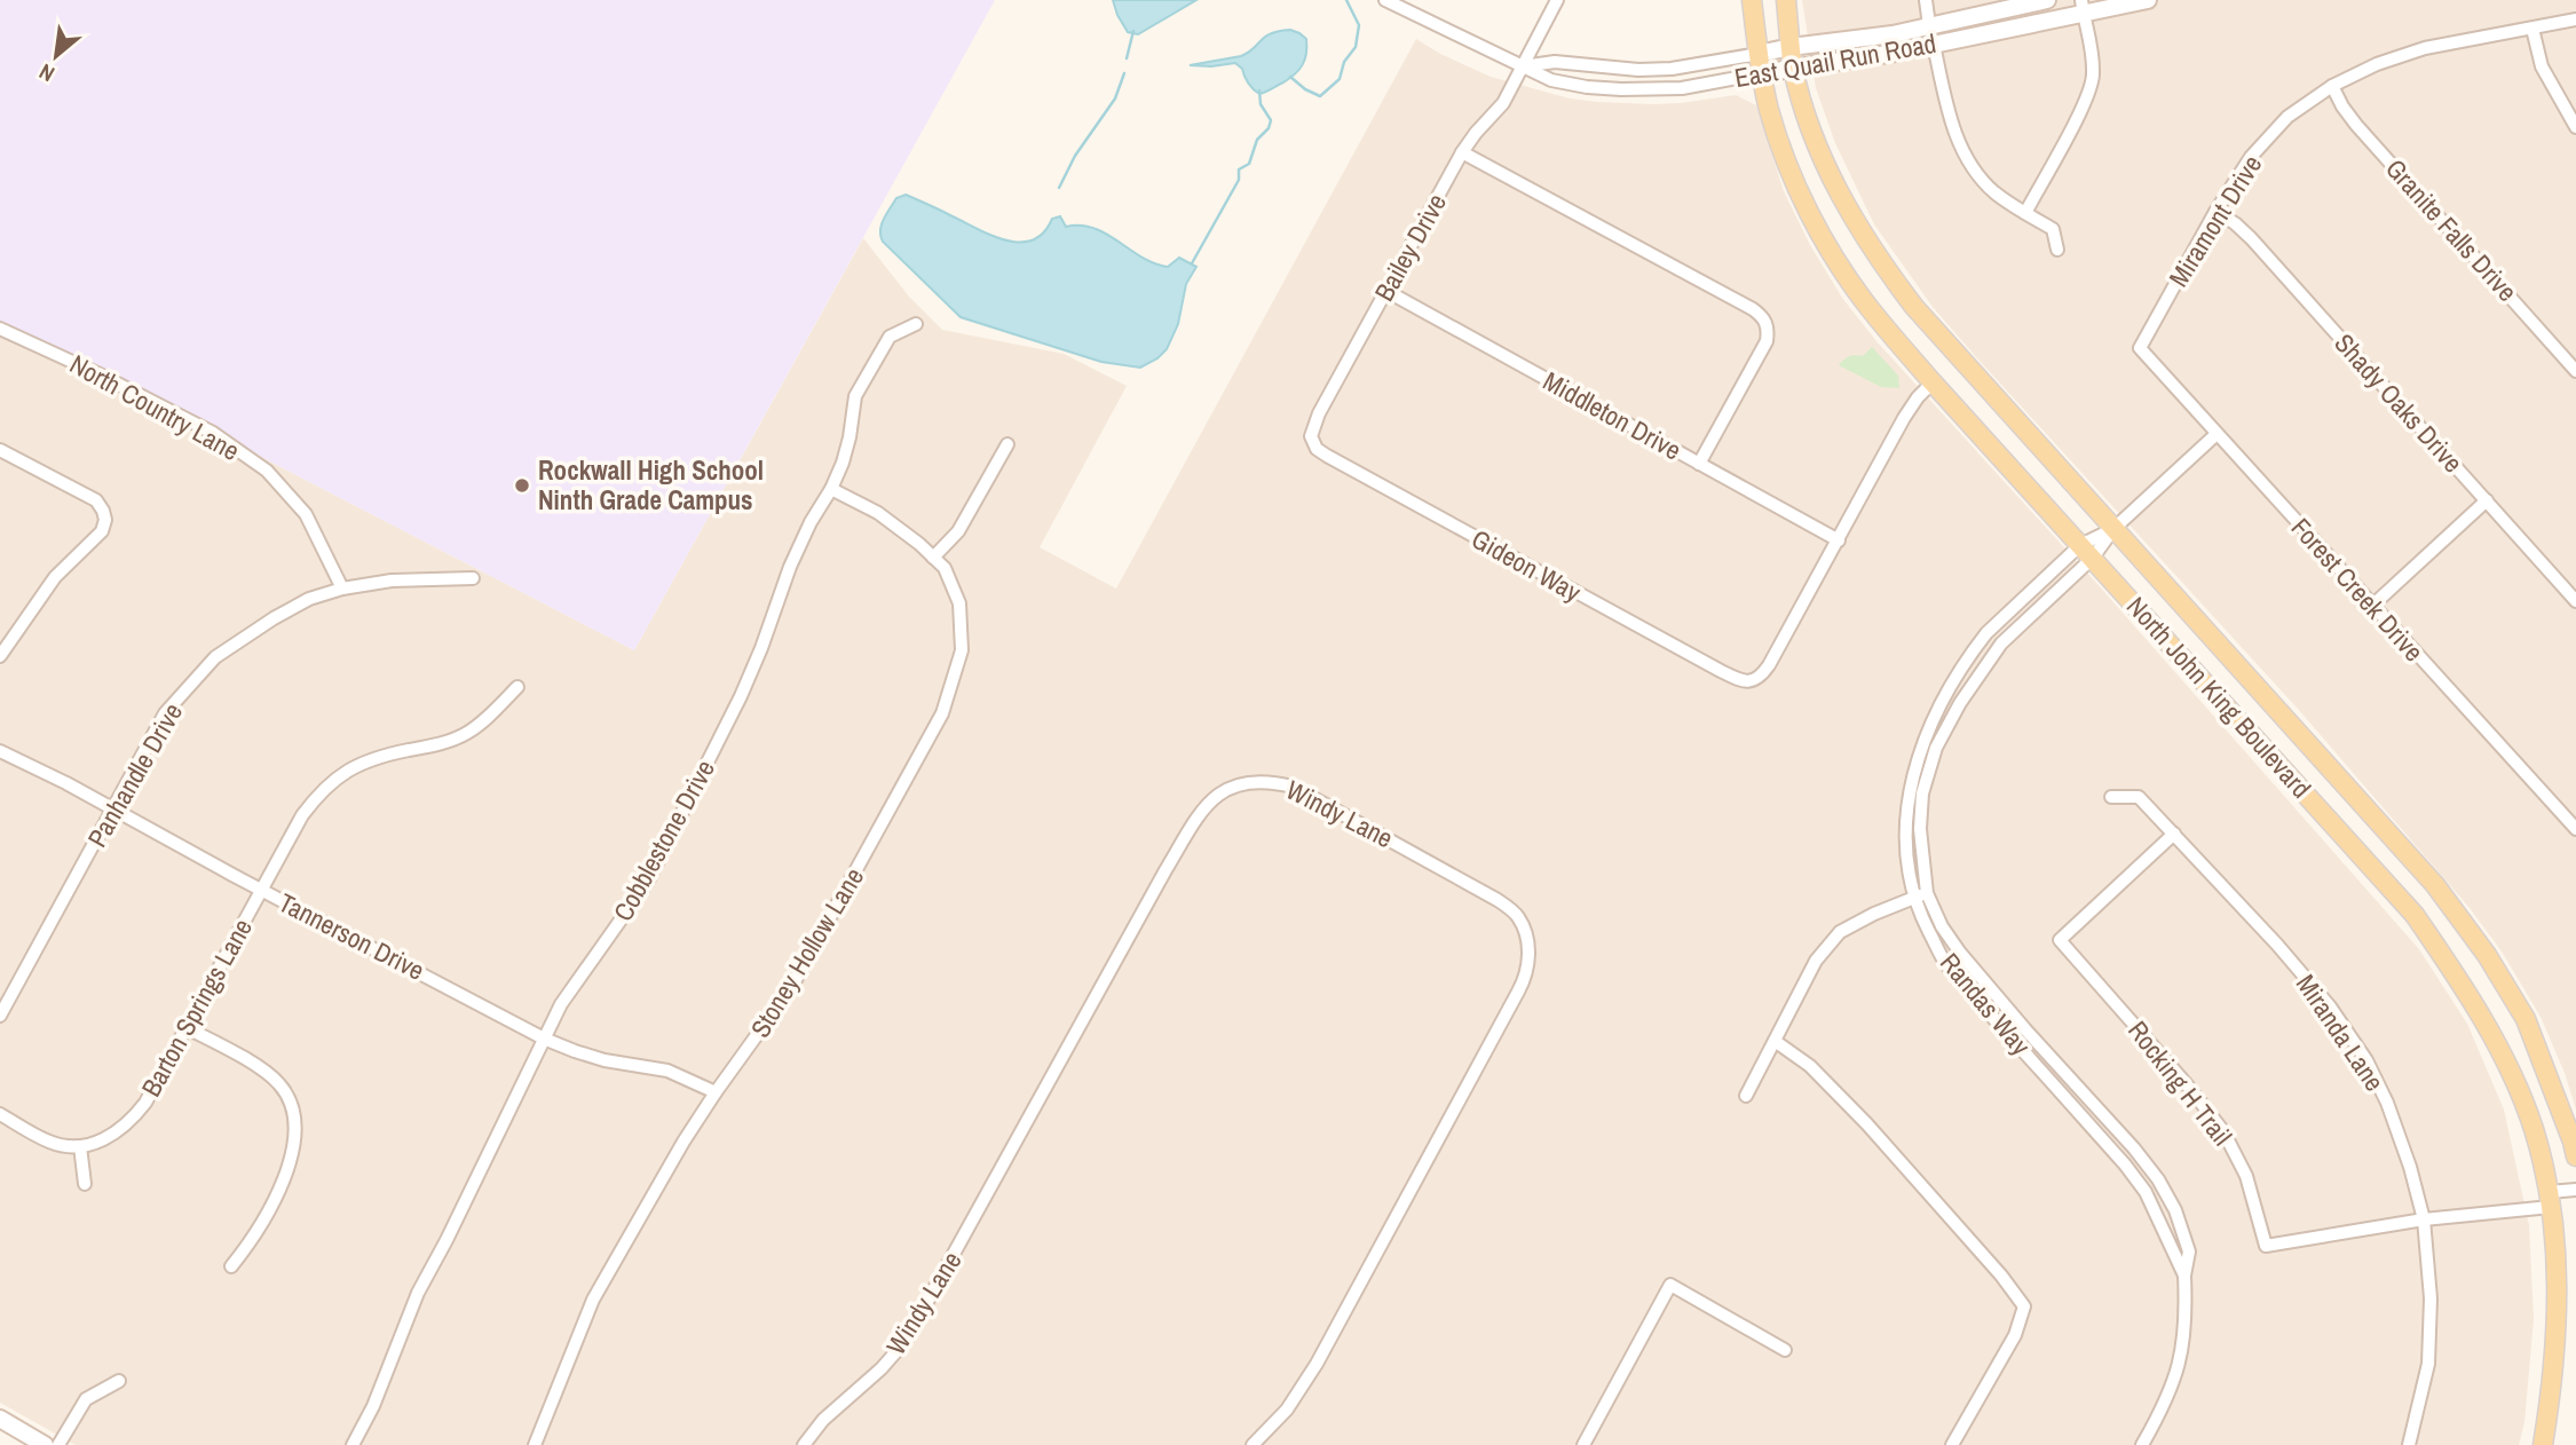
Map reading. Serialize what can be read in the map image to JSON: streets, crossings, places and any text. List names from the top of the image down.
{
  "streets": {
    "main road": ["North John King Boulevard"],
    "street": [
      "East Quail Run Road",
      "Miramont Drive",
      "Granite Falls Drive",
      "Bailey Drive",
      "Shady Oaks Drive",
      "North Country Lane",
      "Middleton Drive",
      "Gideon Way",
      "Forest Creek Drive",
      "Panhandle Drive",
      "Windy Lane",
      "Cobblestone Drive",
      "Tannerson Drive",
      "Stoney Hollow Lane",
      "Randas Way",
      "Barton Springs Lane",
      "Miranda Lane",
      "Rocking H Trail"
    ]
  },
  "crossings": [
    ["East Quail Run Road", "Bailey Drive"],
    ["East Quail Run Road", "North John King Boulevard"],
    ["Miramont Drive", "Granite Falls Drive"],
    ["Miramont Drive", "Shady Oaks Drive"],
    ["Miramont Drive", "Forest Creek Drive"],
    ["Bailey Drive", "Middleton Drive"],
    ["Bailey Drive", "Gideon Way"],
    ["North Country Lane", "Panhandle Drive"],
    ["Middleton Drive", "Gideon Way"],
    ["Forest Creek Drive", "Randas Way"],
    ["North John King Boulevard", "Randas Way"],
    ["Panhandle Drive", "Tannerson Drive"],
    ["Cobblestone Drive", "Tannerson Drive"],
    ["Cobblestone Drive", "Stoney Hollow Lane"],
    ["Tannerson Drive", "Stoney Hollow Lane"],
    ["Tannerson Drive", "Barton Springs Lane"],
    ["Miranda Lane", "Rocking H Trail"]
  ],
  "places": ["Rockwall High School Ninth Grade Campus"],
  "north": "bottom left"
}
